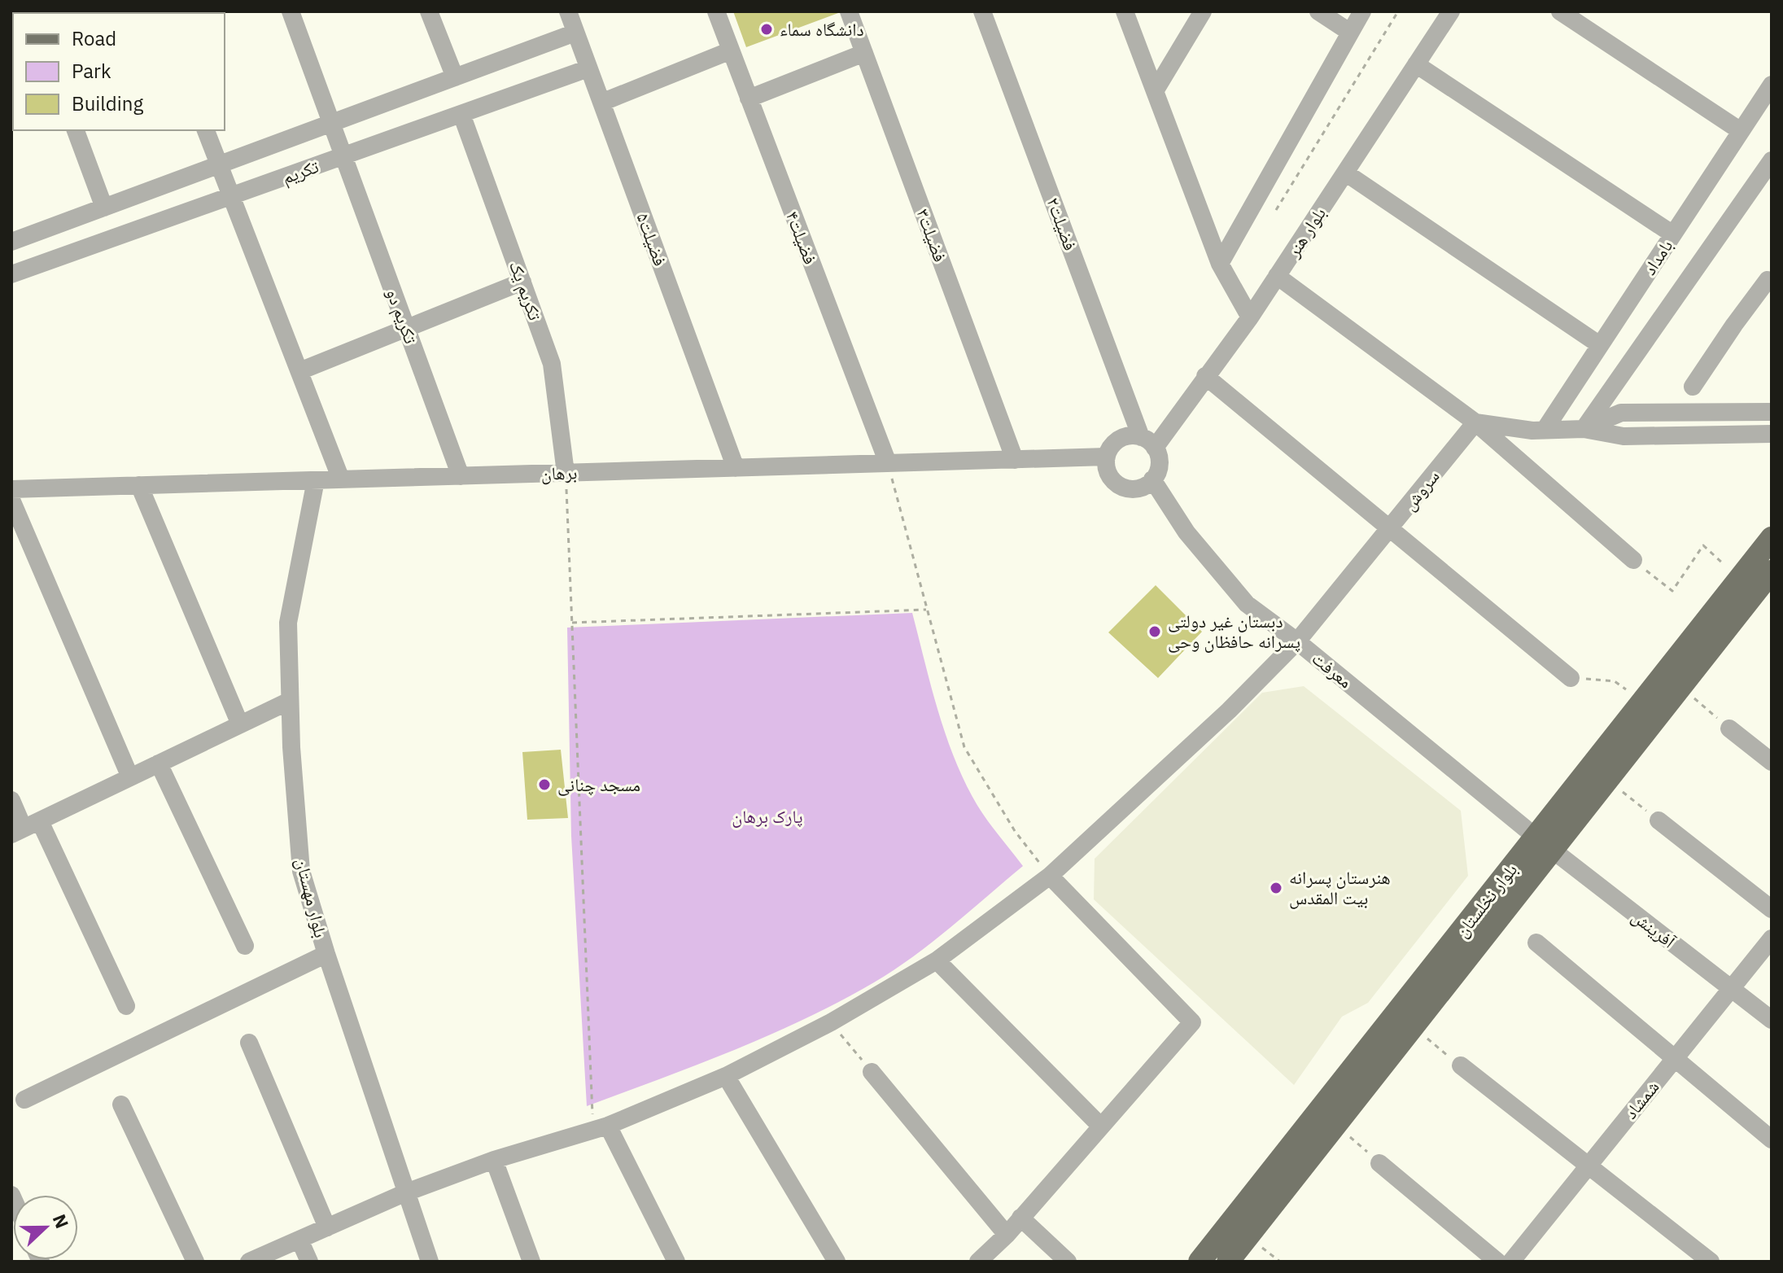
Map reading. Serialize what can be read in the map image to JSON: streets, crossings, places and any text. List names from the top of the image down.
{
  "streets": {
    "main road": ["بلوار نخلستان"],
    "street": [
      "تکریم",
      "فضیلت۲",
      "بلوار هنر",
      "فضیلت۳",
      "فضیلت۴",
      "فضیلت۵",
      "بامداد",
      "تکریم یک",
      "تکریم دو",
      "برهان",
      "سروش",
      "معرفت",
      "بلوار مهستان",
      "آفرینش",
      "شمشاد"
    ]
  },
  "crossings": [
    ["تکریم", "فضیلت۵"],
    ["تکریم", "تکریم یک"],
    ["تکریم", "تکریم دو"],
    ["فضیلت۲", "بلوار هنر"],
    ["فضیلت۲", "برهان"],
    ["فضیلت۲", "معرفت"],
    ["بلوار هنر", "برهان"],
    ["بلوار هنر", "معرفت"],
    ["فضیلت۳", "برهان"],
    ["فضیلت۴", "برهان"],
    ["فضیلت۵", "برهان"],
    ["تکریم یک", "برهان"],
    ["تکریم دو", "برهان"],
    ["برهان", "معرفت"],
    ["برهان", "بلوار مهستان"],
    ["سروش", "معرفت"],
    ["سروش", "بلوار مهستان"],
    ["معرفت", "بلوار نخلستان"],
    ["معرفت", "آفرینش"],
    ["بلوار نخلستان", "آفرینش"],
    ["آفرینش", "شمشاد"]
  ],
  "parks": ["پارک برهان"],
  "places": [
    "دانشگاه سماء",
    "دبستان غیر دولتی پسرانه حافظان وحی",
    "مسجد چنانی",
    "هنرستان پسرانه بیت المقدس"
  ],
  "legend": ["Road", "Park", "Building"],
  "north": "right"
}
